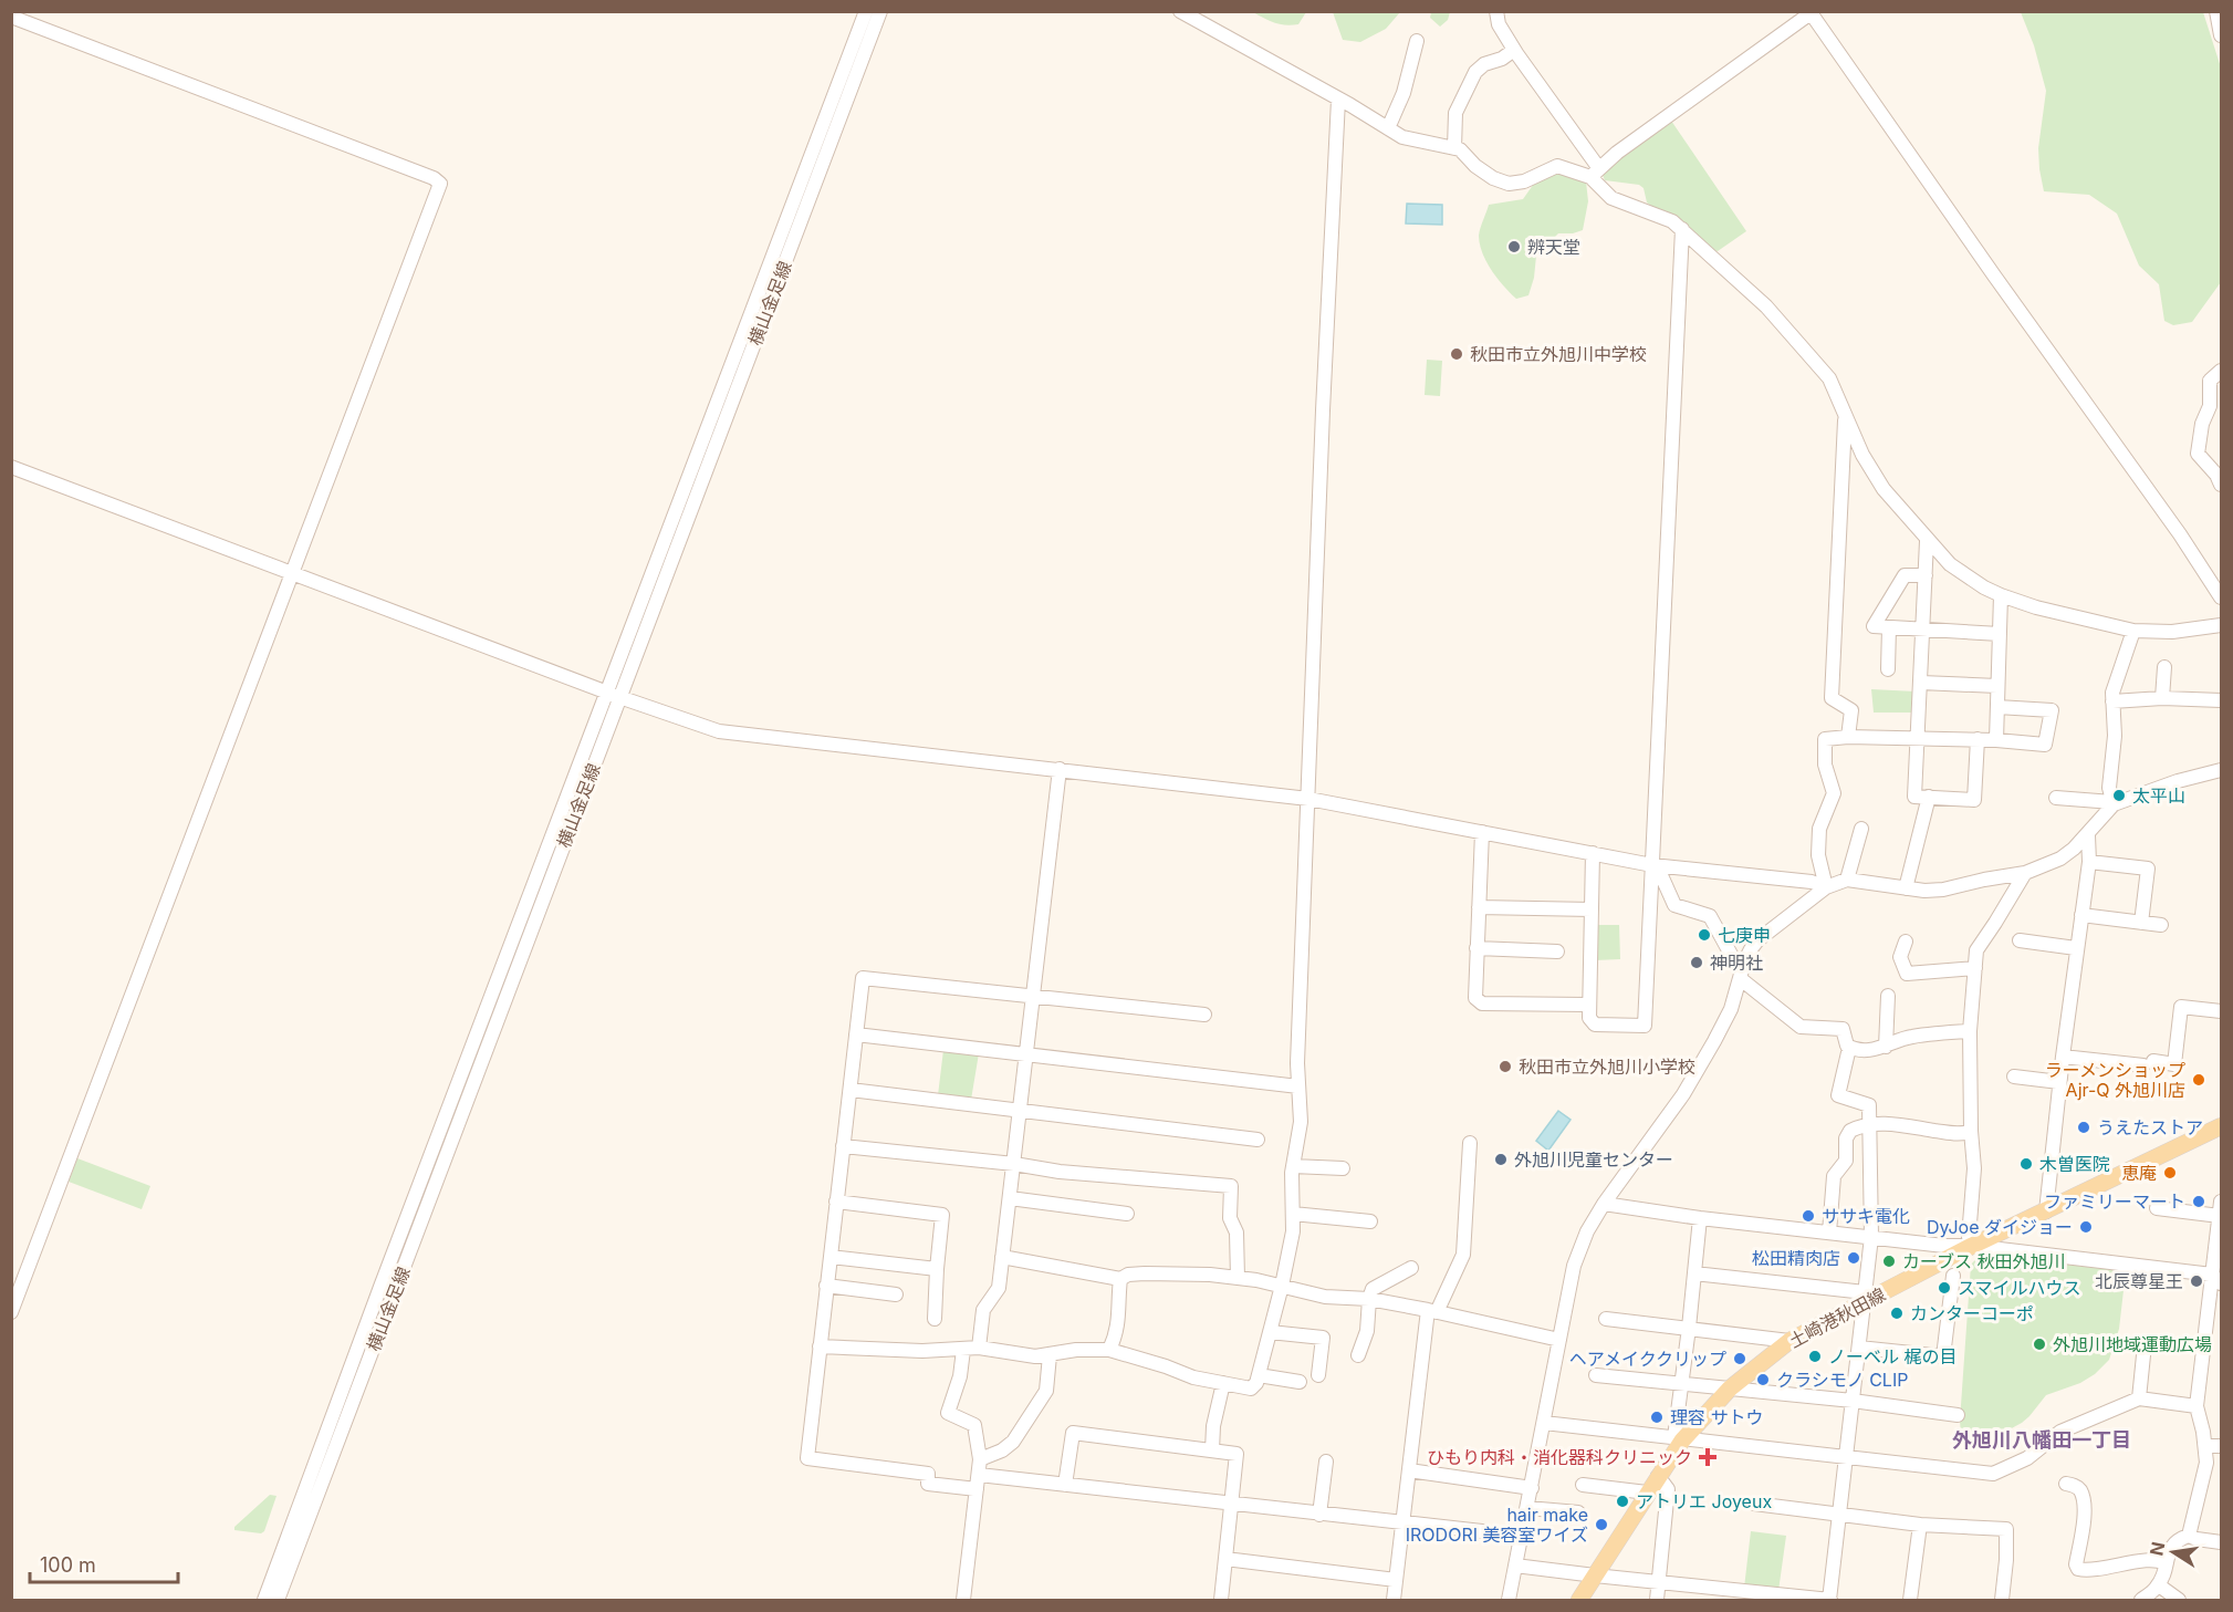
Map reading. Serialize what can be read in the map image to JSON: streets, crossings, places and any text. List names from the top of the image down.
{
  "streets": {
    "main road": ["土崎港秋田線"],
    "street": ["横山金足線"]
  },
  "districts": ["外旭川八幡田一丁目"],
  "places": {
    "other": [
      "辨天堂",
      "秋田市立外旭川中学校",
      "太平山",
      "七庚申",
      "神明社",
      "秋田市立外旭川小学校",
      "ラーメンショップ Ajr-Q 外旭川店",
      "うえたストア",
      "外旭川児童センター",
      "木曽医院",
      "恵庵",
      "ファミリーマート",
      "ササキ電化",
      "DyJoe ダイジョー",
      "松田精肉店",
      "カーブス 秋田外旭川",
      "北辰尊星王",
      "スマイルハウス",
      "カンターコーポ",
      "外旭川地域運動広場",
      "ノーベル 梶の目",
      "ヘアメイククリップ",
      "クラシモノ CLIP",
      "理容 サトウ",
      "アトリエ Joyeux",
      "hair make IRODORI 美容室ワイズ"
    ],
    "health": ["ひもり内科・消化器科クリニック"]
  },
  "scale_bar": "100 m",
  "north": "left"
}
